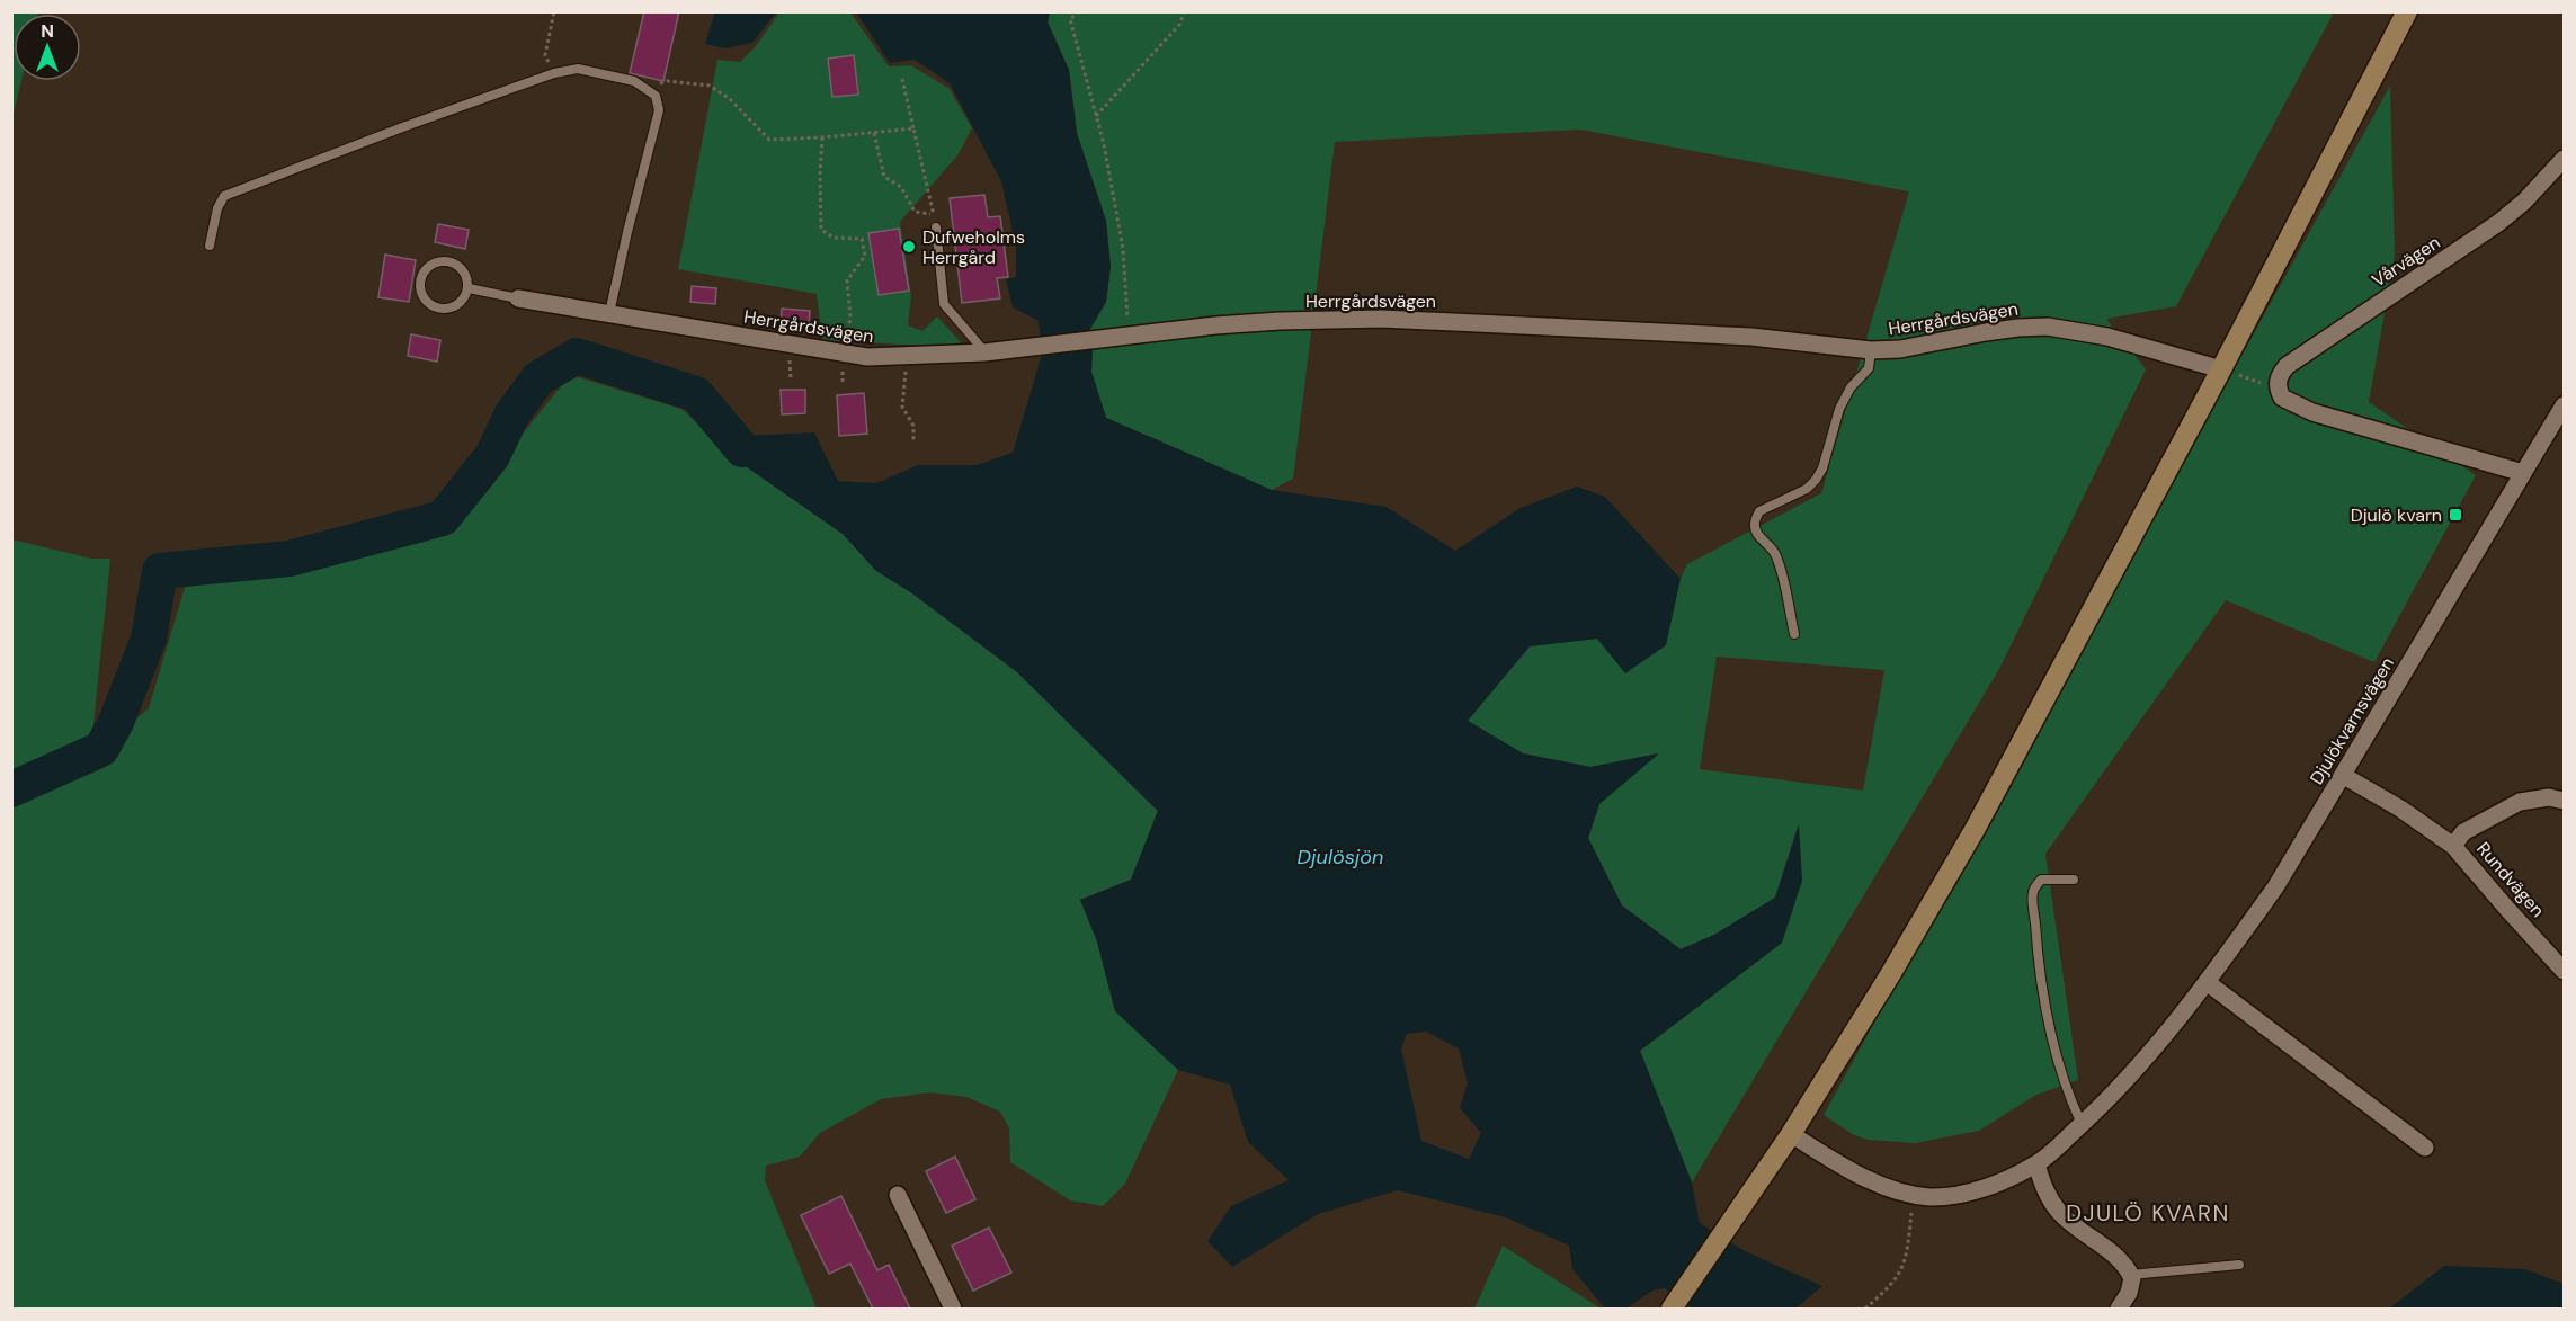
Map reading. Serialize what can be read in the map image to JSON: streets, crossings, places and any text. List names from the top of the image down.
{
  "streets": {
    "street": [
      "Vårvägen",
      "Herrgårdsvägen",
      "Djulökvarnsvägen",
      "Rundvägen"
    ]
  },
  "crossings": [
    ["Djulökvarnsvägen", "Rundvägen"]
  ],
  "districts": ["DJULÖ KVARN"],
  "water": ["Djulösjön"],
  "places": {
    "other": ["Dufweholms Herrgård"],
    "transit": ["Djulö kvarn"]
  },
  "north": "top"
}
